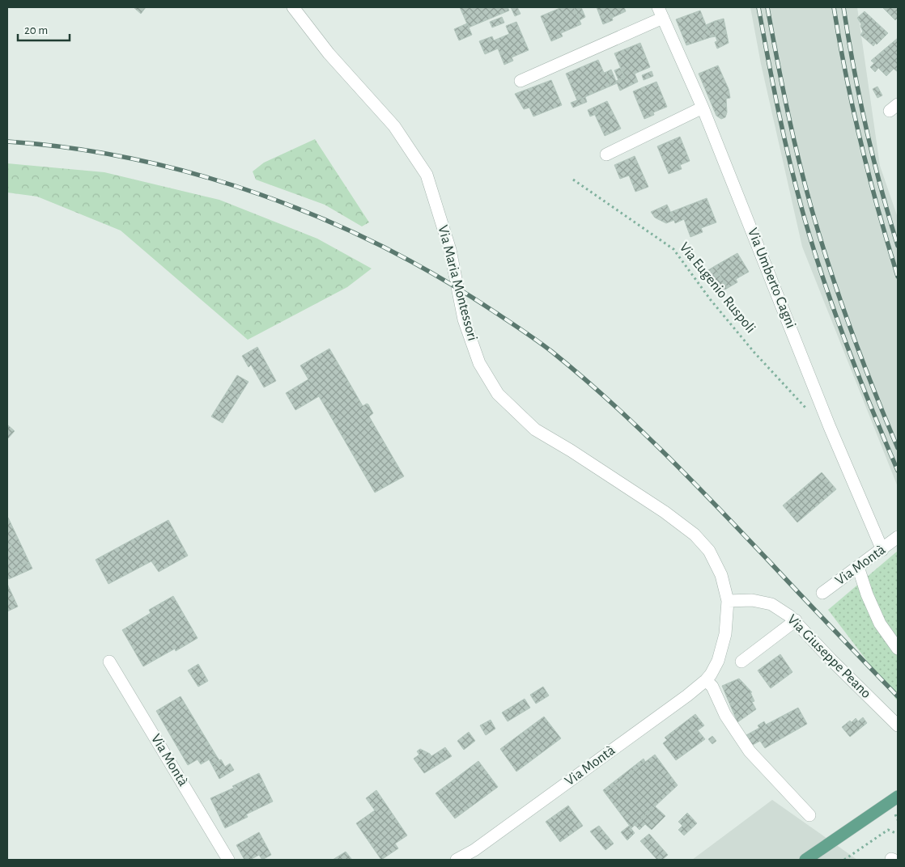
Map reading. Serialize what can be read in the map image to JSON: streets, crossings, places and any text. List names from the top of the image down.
{
  "streets": {
    "street": [
      "Via Umberto Cagni",
      "Via Maria Montessori",
      "Via Montà",
      "Via Giuseppe Peano"
    ],
    "path": ["Via Eugenio Ruspoli"]
  },
  "crossings": [
    ["Via Umberto Cagni", "Via Montà"],
    ["Via Maria Montessori", "Via Montà"],
    ["Via Maria Montessori", "Via Giuseppe Peano"]
  ],
  "scale_bar": "20 m"
}
